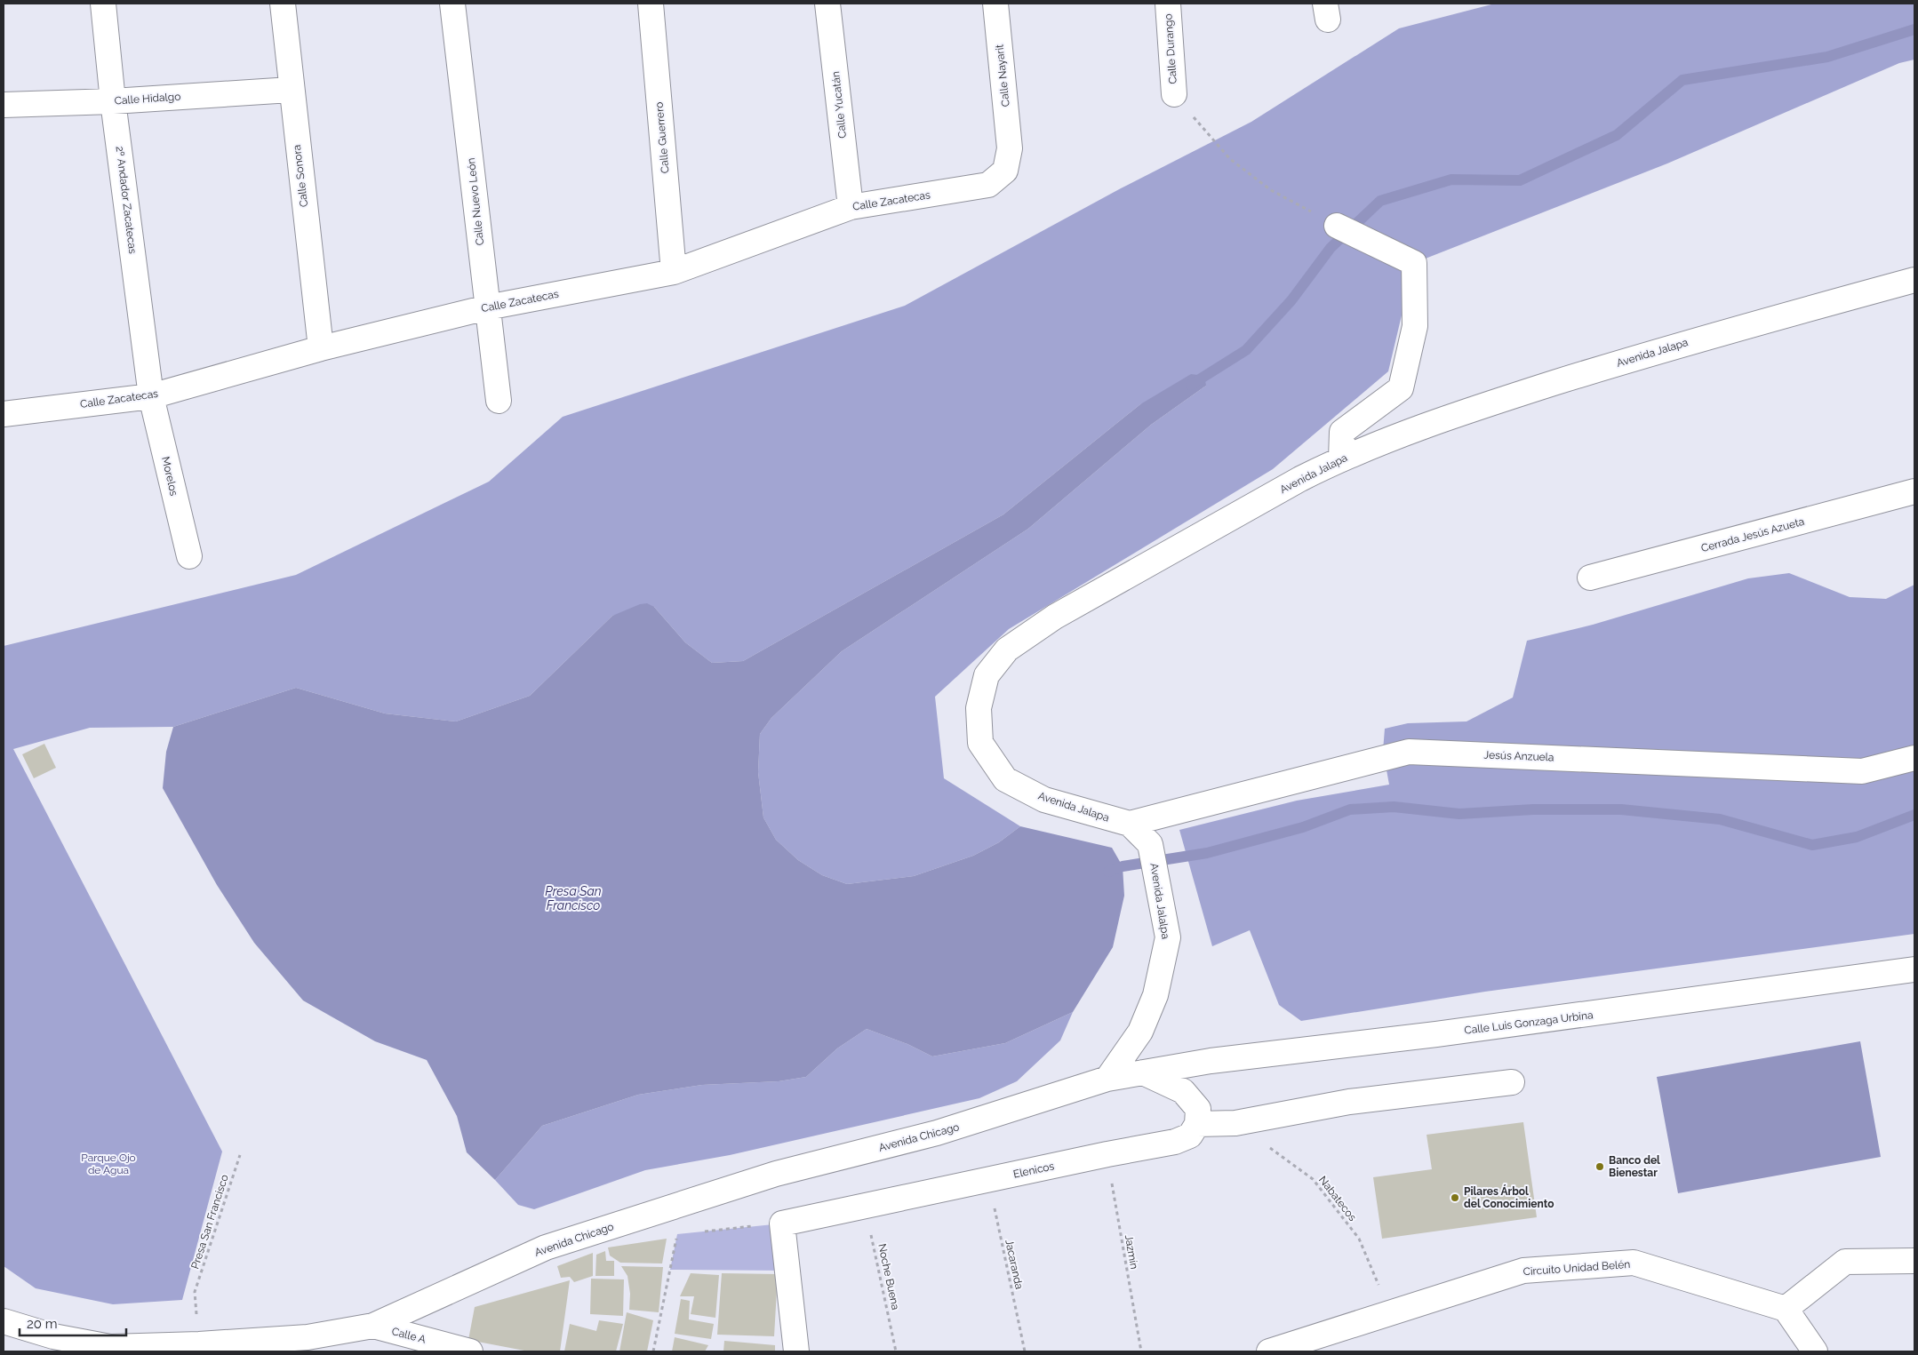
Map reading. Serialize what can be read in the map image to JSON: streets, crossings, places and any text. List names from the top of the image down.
{
  "streets": {
    "street": [
      "Calle Durango",
      "Calle Nayarit",
      "Calle Hidalgo",
      "Calle Yucatán",
      "Calle Guerrero",
      "Calle Sonora",
      "2º Andador Zacatecas",
      "Calle Zacatecas",
      "Calle Nuevo León",
      "Avenida Jalapa",
      "Morelos",
      "Cerrada Jesús Azueta",
      "Jesús Anzuela",
      "Avenida Jalalpa",
      "Calle Luis Gonzaga Urbina",
      "Avenida Chicago",
      "Elenicos",
      "Circuito Unidad Belén",
      "Calle A"
    ],
    "path": [
      "Nabatecos",
      "Presa San Francisco",
      "Jazmín",
      "Jacaranda",
      "Noche Buena"
    ]
  },
  "crossings": [
    ["Calle Nayarit", "Calle Zacatecas"],
    ["Calle Hidalgo", "Calle Sonora"],
    ["Calle Hidalgo", "2º Andador Zacatecas"],
    ["Calle Yucatán", "Calle Zacatecas"],
    ["Calle Guerrero", "Calle Zacatecas"],
    ["Calle Sonora", "Calle Zacatecas"],
    ["2º Andador Zacatecas", "Calle Zacatecas"],
    ["2º Andador Zacatecas", "Morelos"],
    ["Calle Zacatecas", "Calle Nuevo León"],
    ["Calle Zacatecas", "Morelos"],
    ["Avenida Jalapa", "Jesús Anzuela"],
    ["Avenida Jalapa", "Avenida Jalalpa"],
    ["Jesús Anzuela", "Avenida Jalalpa"],
    ["Avenida Jalalpa", "Avenida Chicago"],
    ["Calle Luis Gonzaga Urbina", "Avenida Chicago"],
    ["Avenida Chicago", "Calle A"],
    ["Elenicos", "Jazmín"],
    ["Elenicos", "Jacaranda"],
    ["Elenicos", "Noche Buena"],
    ["Nabatecos", "Circuito Unidad Belén"]
  ],
  "water": ["Presa San Francisco"],
  "parks": ["Parque Ojo de Agua"],
  "places": ["Banco del Bienestar", "Pilares Árbol del Conocimiento"],
  "scale_bar": "20 m"
}
